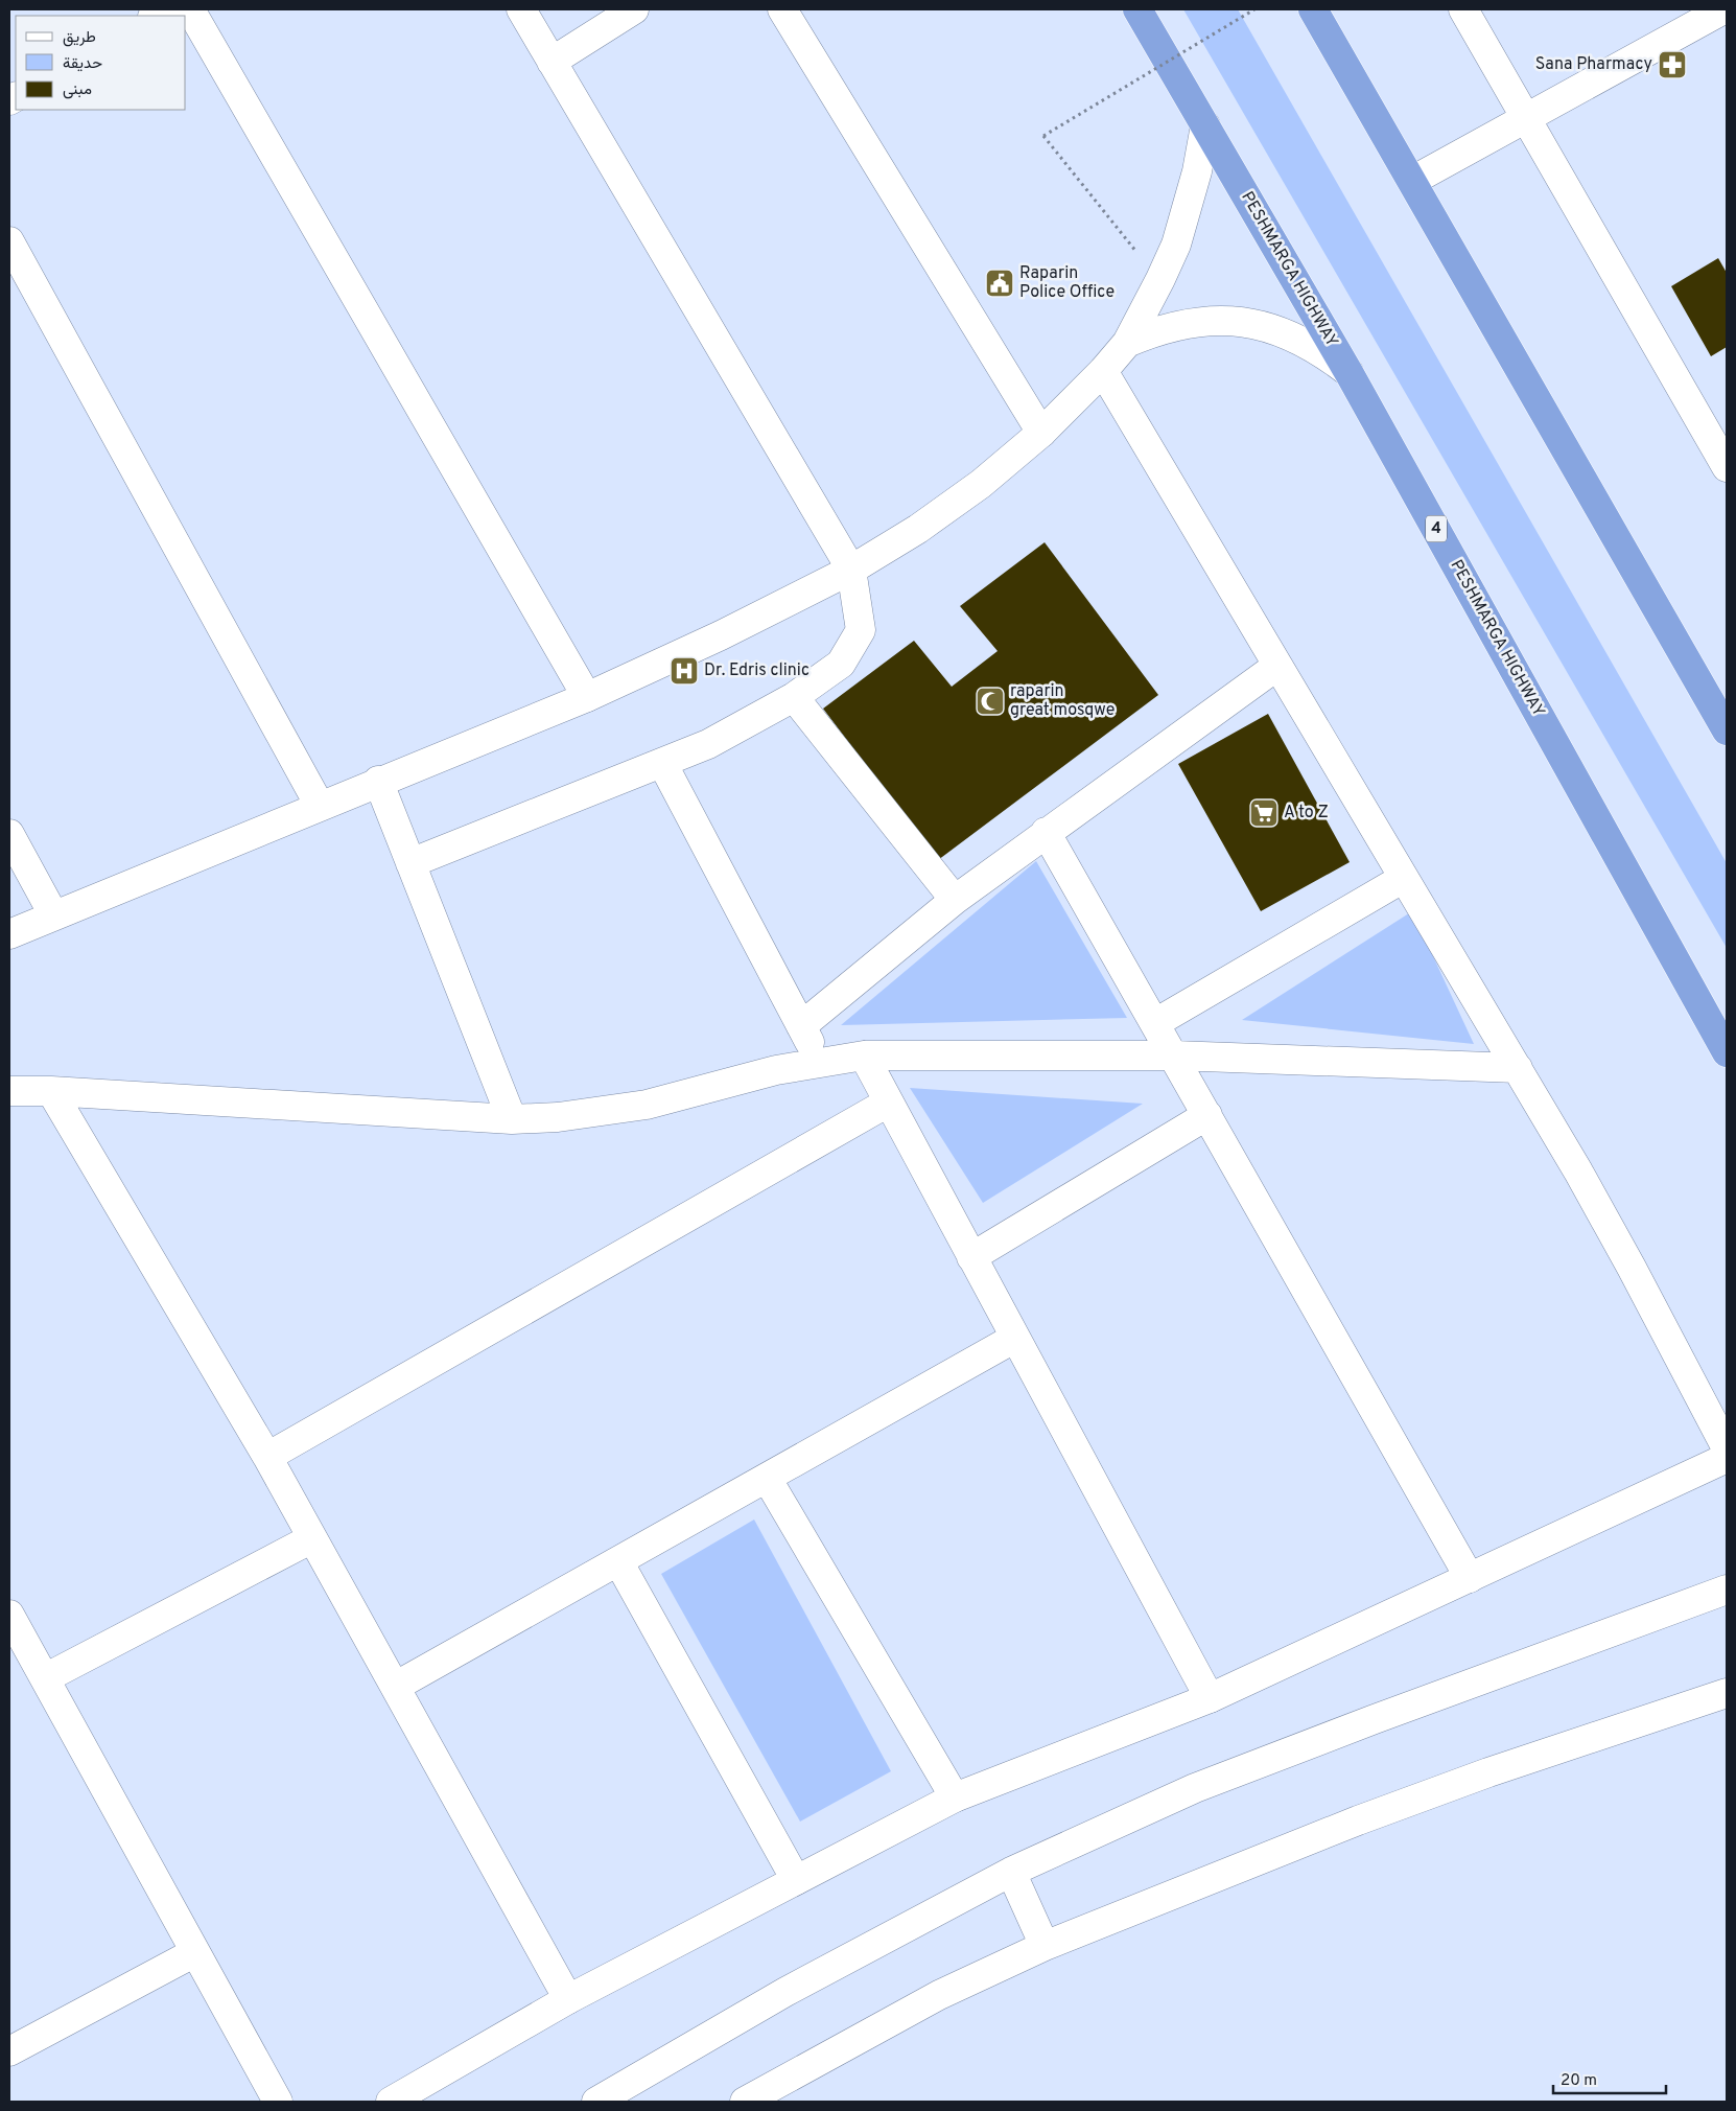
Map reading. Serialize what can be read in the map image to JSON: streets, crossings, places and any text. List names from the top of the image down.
{
  "streets": {
    "highway": ["PESHMARGA HIGHWAY", "4"]
  },
  "places": {
    "pharmacy": ["Sana Pharmacy"],
    "public building": ["Raparin Police Office"],
    "hospital": ["Dr. Edris clinic"],
    "mosque": ["raparin great mosqwe"],
    "supermarket": ["A to Z"]
  },
  "legend": ["طريق", "حديقة", "مبنى"],
  "scale_bar": "20 m"
}
